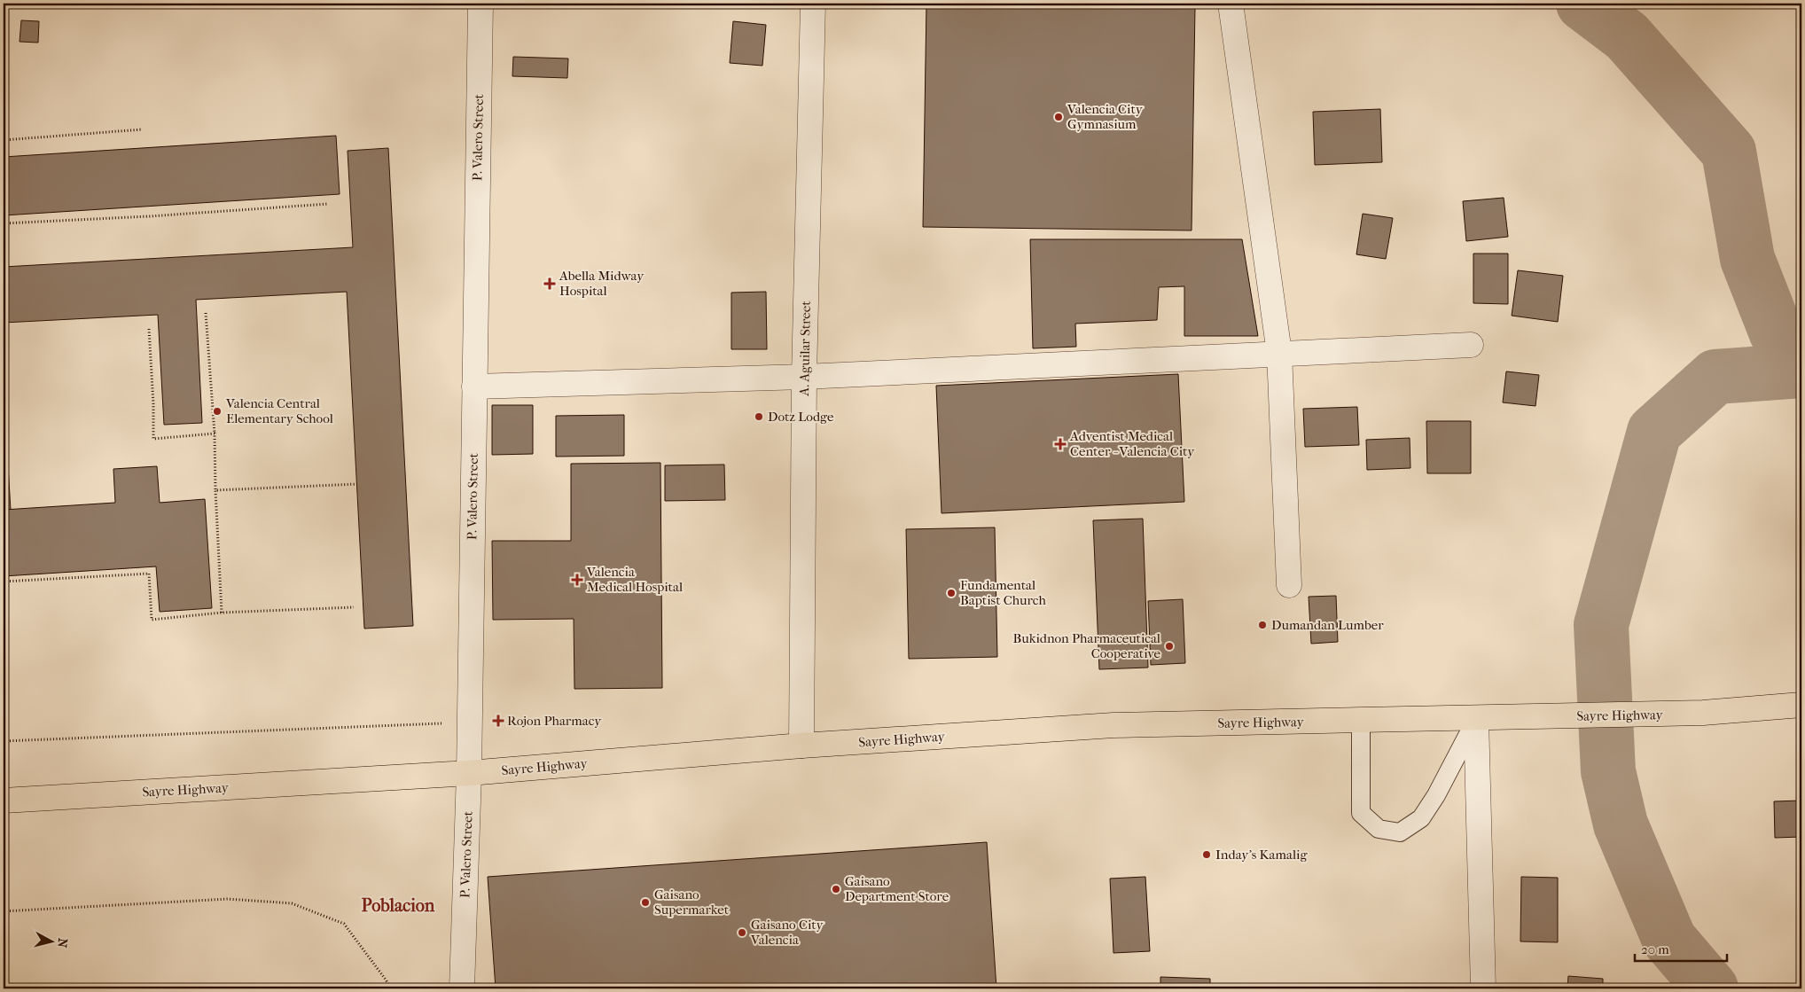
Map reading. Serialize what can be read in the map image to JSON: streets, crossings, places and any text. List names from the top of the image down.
{
  "streets": {
    "highway": ["Sayre Highway"],
    "street": ["P. Valero Street", "A. Aguilar Street"]
  },
  "crossings": [
    ["P. Valero Street", "Sayre Highway"],
    ["A. Aguilar Street", "Sayre Highway"]
  ],
  "districts": ["Poblacion"],
  "places": {
    "other": [
      "Valencia City Gymnasium",
      "Valencia Central Elementary School",
      "Dotz Lodge",
      "Fundamental Baptist Church",
      "Dumandan Lumber",
      "Bukidnon Pharmaceutical Cooperative",
      "Inday's Kamalig",
      "Gaisano Department Store",
      "Gaisano Supermarket",
      "Gaisano City Valencia"
    ],
    "health": [
      "Abella Midway Hospital",
      "Adventist Medical Center - Valencia City",
      "Valencia Medical Hospital",
      "Rojon Pharmacy"
    ]
  },
  "scale_bar": "20 m",
  "north": "right"
}
